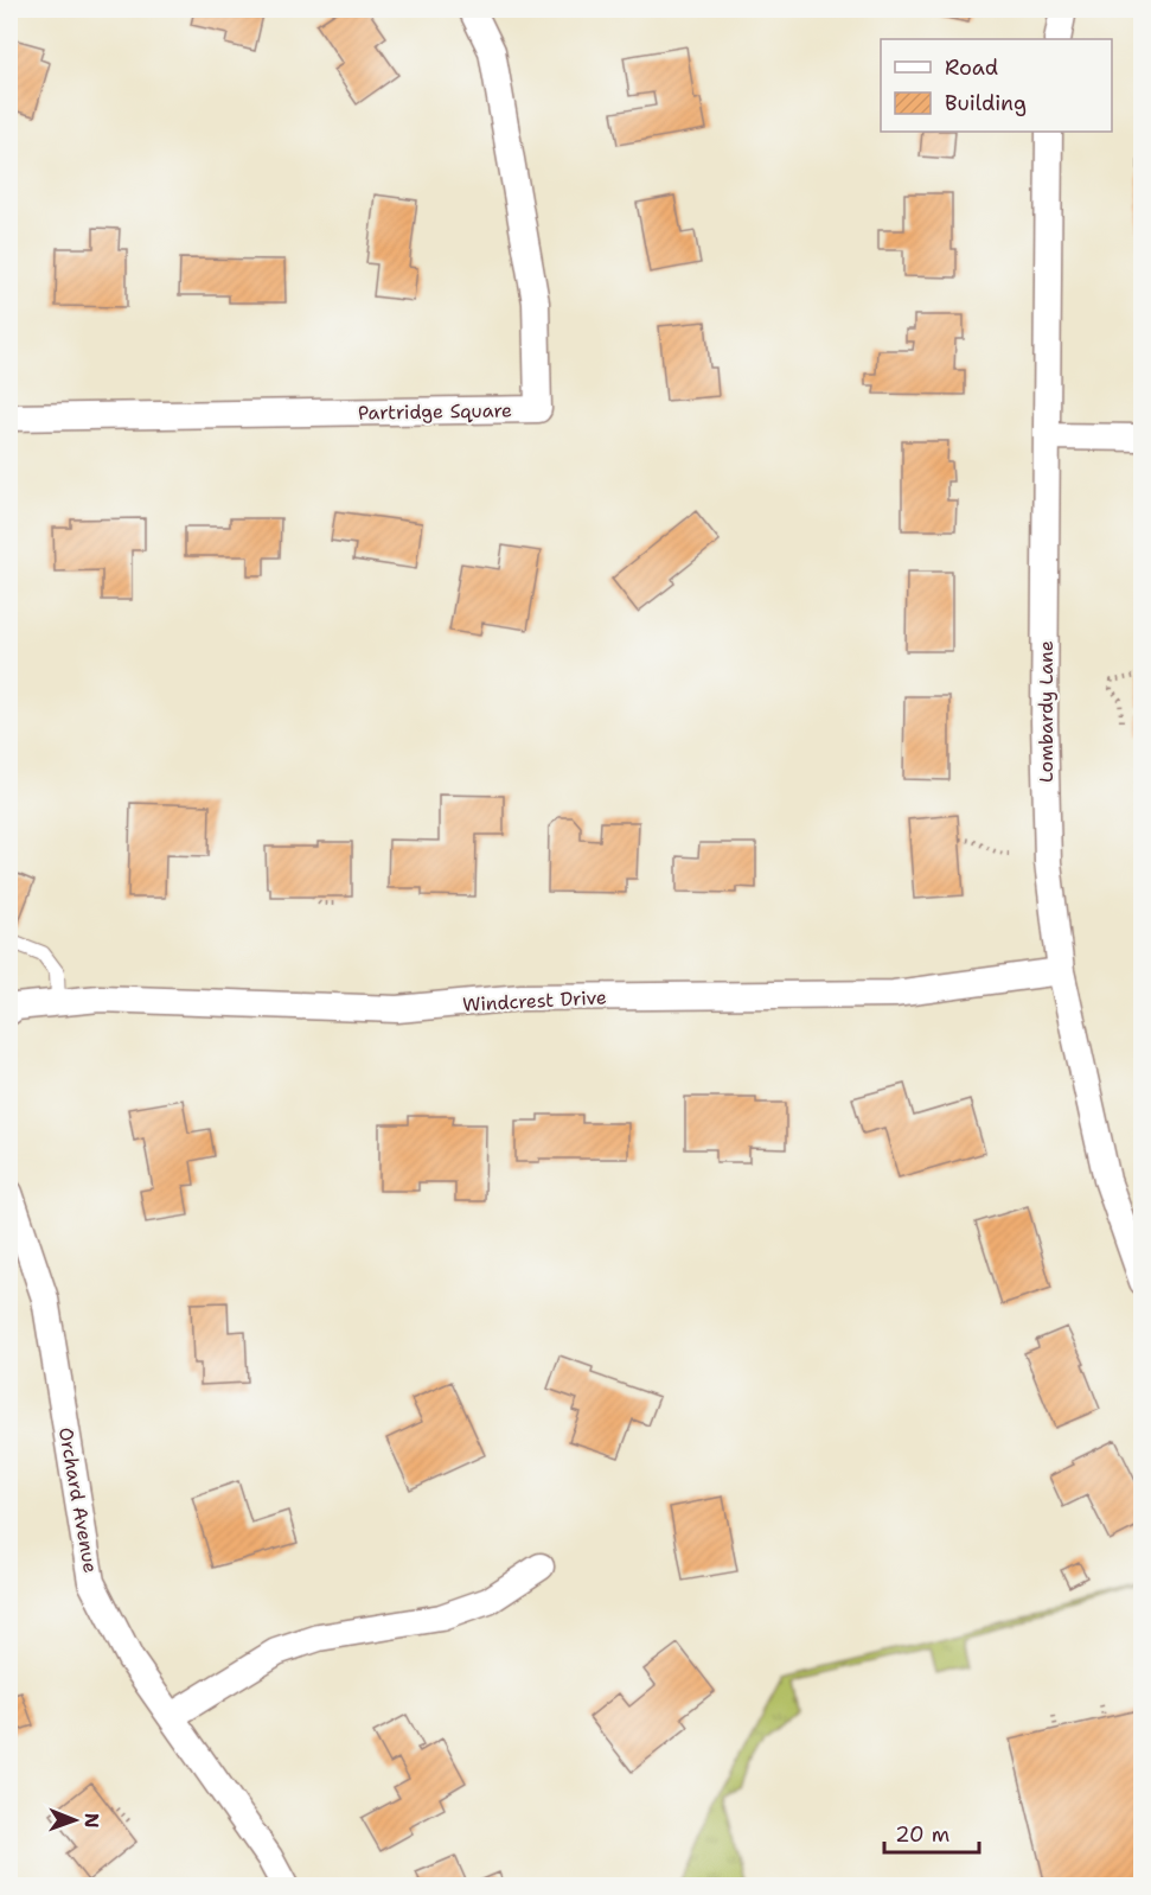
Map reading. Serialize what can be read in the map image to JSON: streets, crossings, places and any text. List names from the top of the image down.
{
  "streets": {
    "street": [
      "Partridge Square",
      "Lombardy Lane",
      "Windcrest Drive",
      "Orchard Avenue"
    ]
  },
  "crossings": [
    ["Lombardy Lane", "Windcrest Drive"]
  ],
  "legend": ["Road", "Building"],
  "scale_bar": "20 m",
  "north": "right"
}
